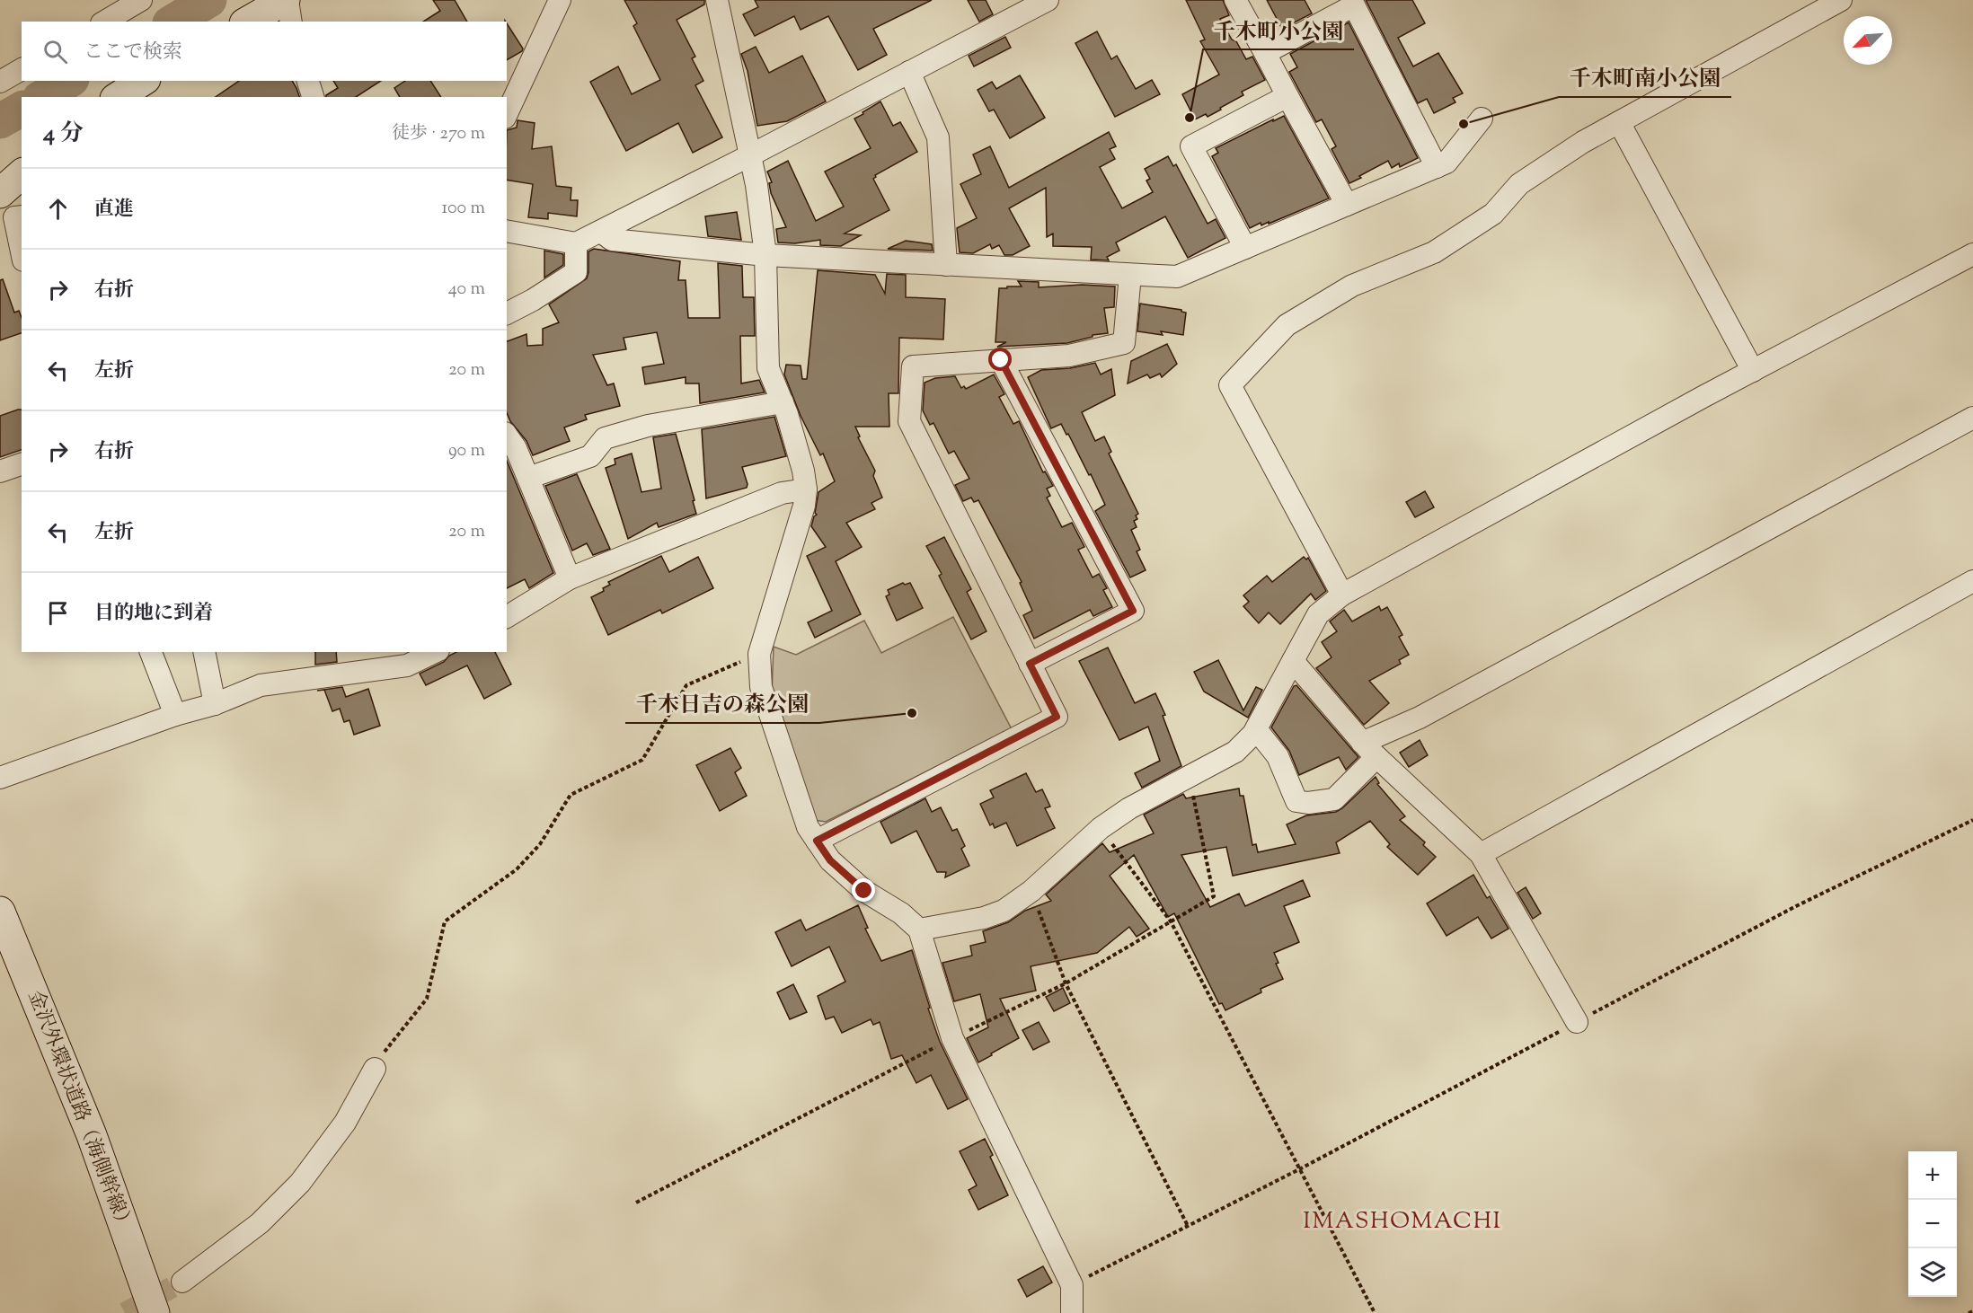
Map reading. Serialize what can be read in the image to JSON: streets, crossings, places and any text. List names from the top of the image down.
{
  "streets": {
    "street": ["金沢外環状道路（海側幹線）"]
  },
  "districts": ["IMASHOMACHI"],
  "places": ["千木町小公園", "千木町南小公園", "千木日吉の森公園"],
  "north": "bottom left",
  "page": {
    "search": "ここで検索",
    "heading": ["4 分", "徒歩 · 270 m"],
    "list": [
      ["直進", "100 m"],
      ["右折", "40 m"],
      ["左折", "20 m"],
      ["右折", "90 m"],
      ["左折", "20 m"],
      "目的地に到着"
    ],
    "map_buttons": ["+", "−"]
  }
}
